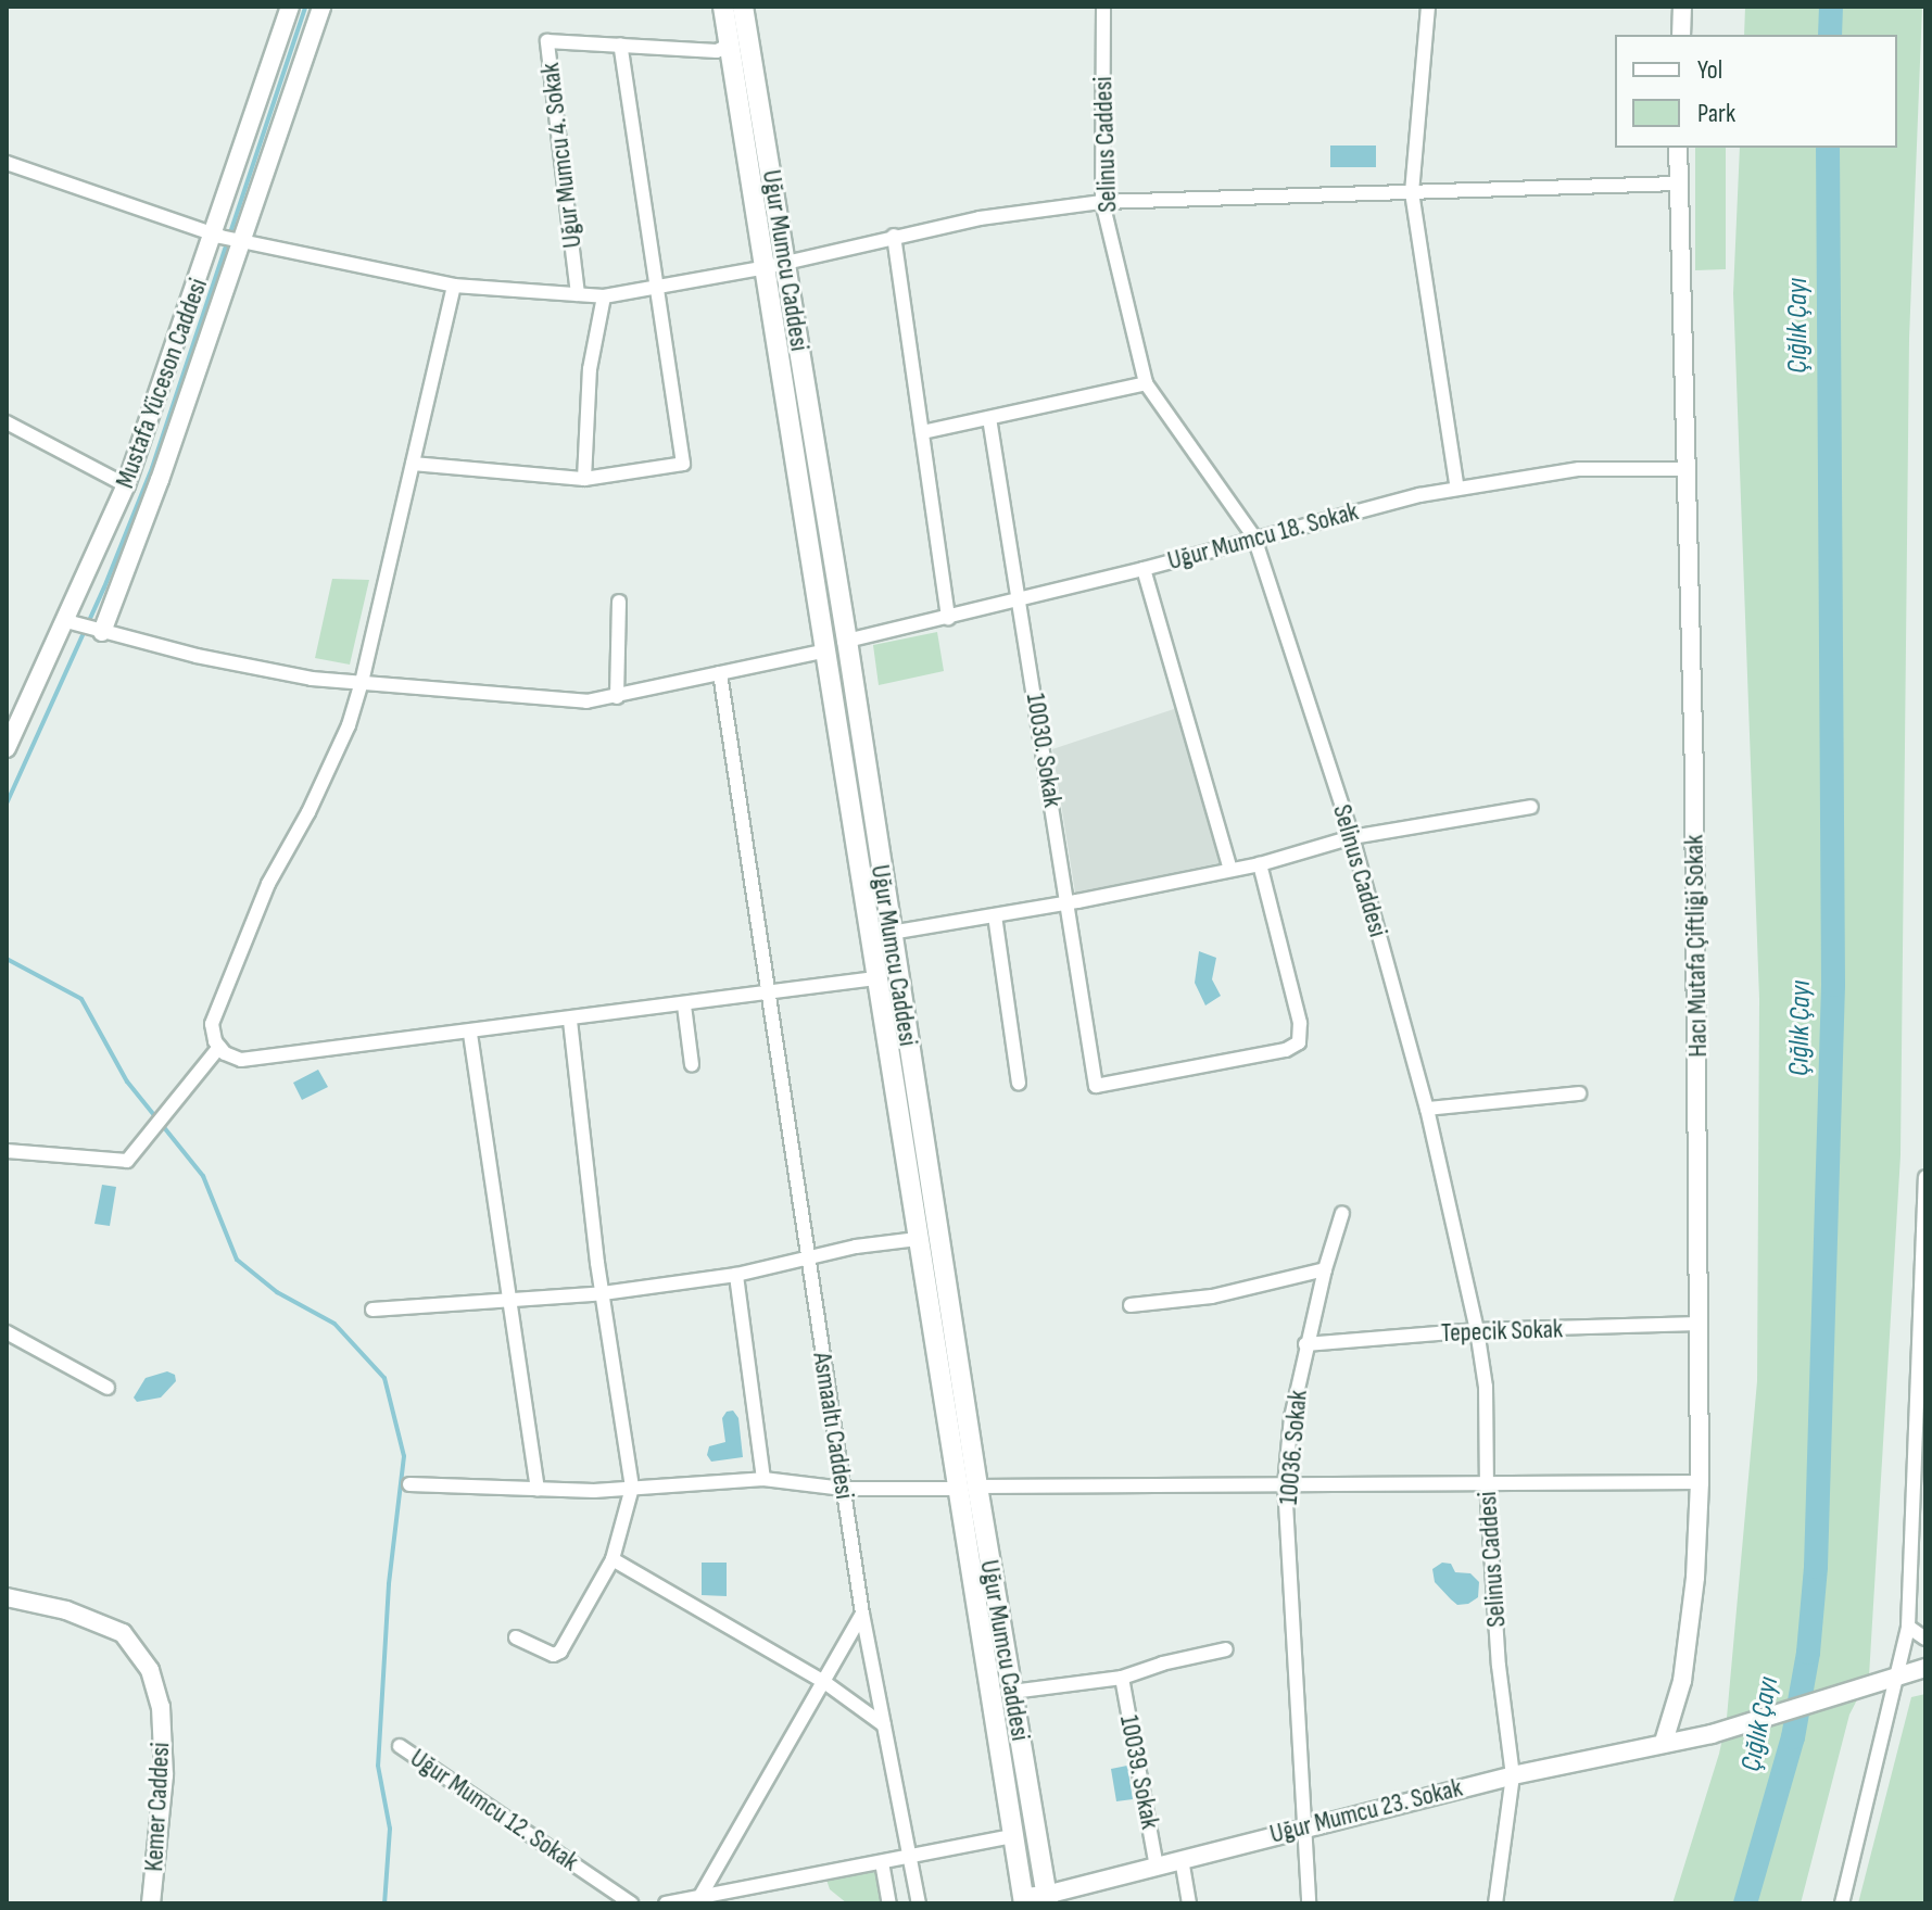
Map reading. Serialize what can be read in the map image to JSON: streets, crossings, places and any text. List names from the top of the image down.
{
  "streets": {
    "main road": ["Uğur Mumcu Caddesi"],
    "street": [
      "Selinus Caddesi",
      "Uğur Mumcu 4. Sokak",
      "Mustafa Yüceson Caddesi",
      "Uğur Mumcu 18. Sokak",
      "10030. Sokak",
      "Hacı Mutafa Çiftliği Sokak",
      "Tepecik Sokak",
      "Asmaaltı Caddesi",
      "10036. Sokak",
      "10039. Sokak",
      "Kemer Caddesi",
      "Uğur Mumcu 12. Sokak",
      "Uğur Mumcu 23. Sokak"
    ]
  },
  "crossings": [
    ["Selinus Caddesi", "Uğur Mumcu 18. Sokak"],
    ["Selinus Caddesi", "Tepecik Sokak"],
    ["Selinus Caddesi", "Uğur Mumcu 23. Sokak"],
    ["Uğur Mumcu 4. Sokak", "Uğur Mumcu Caddesi"],
    ["Uğur Mumcu Caddesi", "Uğur Mumcu 18. Sokak"],
    ["Uğur Mumcu Caddesi", "Uğur Mumcu 23. Sokak"],
    ["Uğur Mumcu 18. Sokak", "10030. Sokak"],
    ["Uğur Mumcu 18. Sokak", "Hacı Mutafa Çiftliği Sokak"],
    ["Hacı Mutafa Çiftliği Sokak", "Tepecik Sokak"],
    ["Hacı Mutafa Çiftliği Sokak", "Uğur Mumcu 23. Sokak"],
    ["Tepecik Sokak", "10036. Sokak"],
    ["10036. Sokak", "Uğur Mumcu 23. Sokak"],
    ["10039. Sokak", "Uğur Mumcu 23. Sokak"]
  ],
  "water": ["Çığlık Çayı"],
  "legend": ["Yol", "Park"]
}
